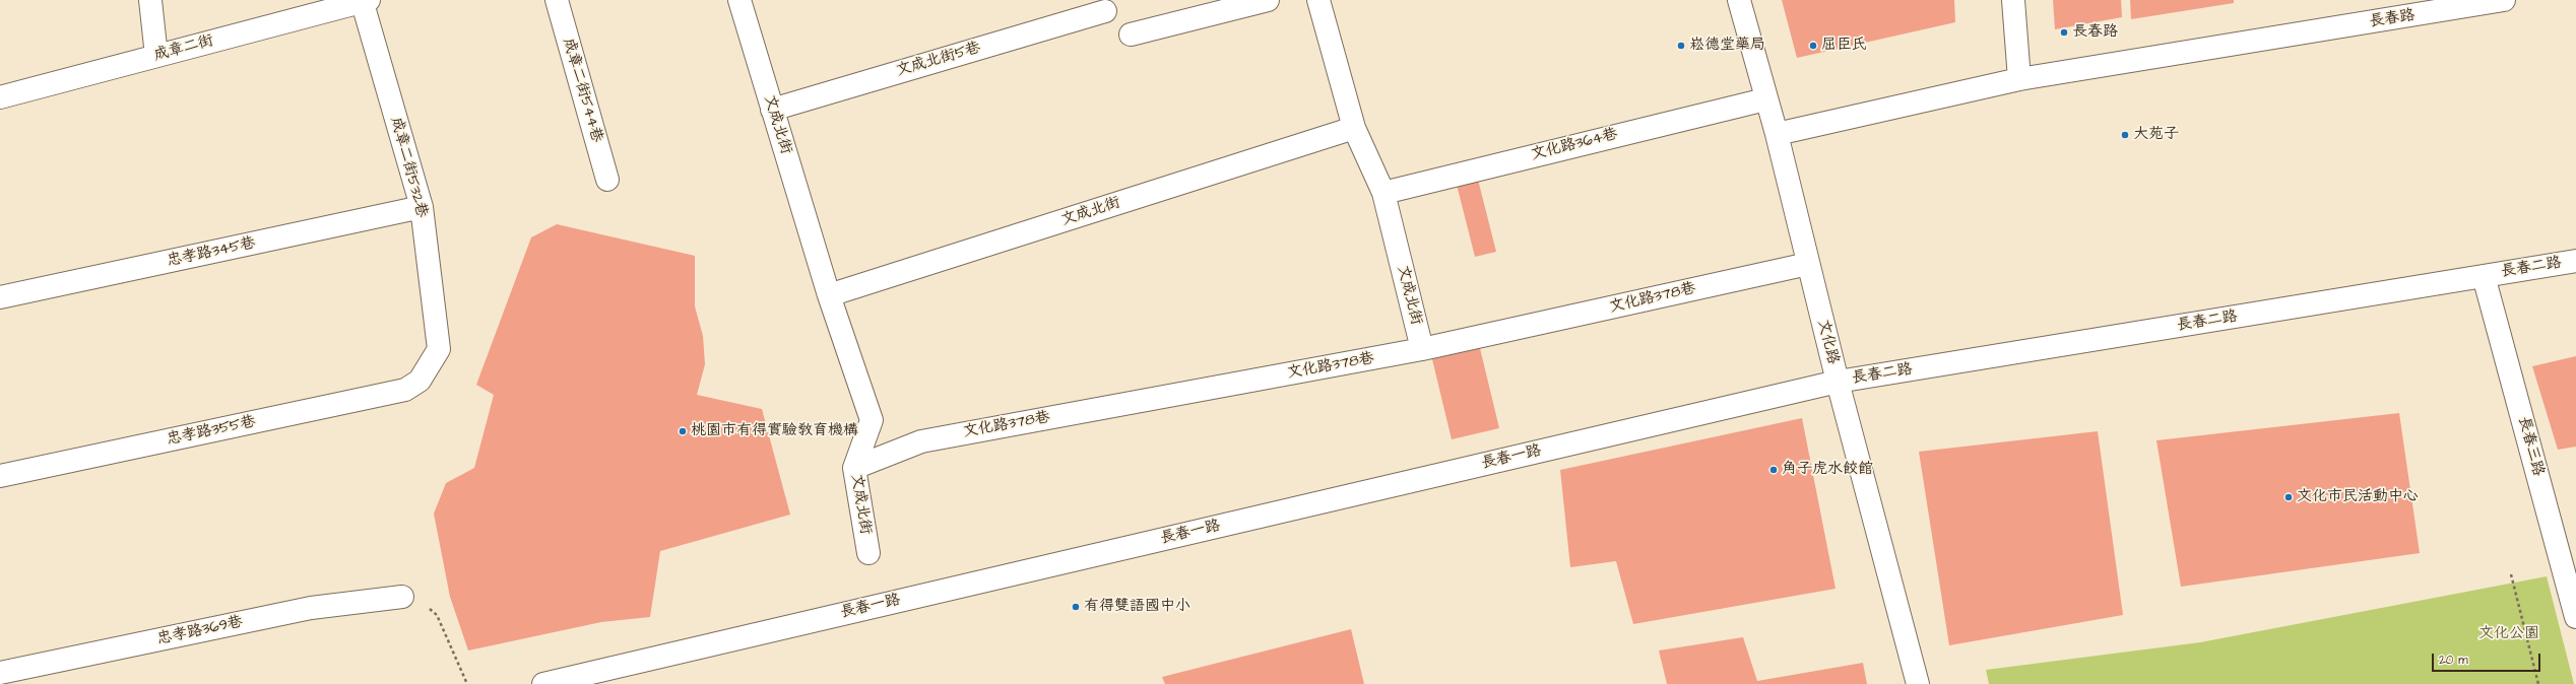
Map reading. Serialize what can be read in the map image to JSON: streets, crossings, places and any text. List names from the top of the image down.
{
  "streets": {
    "street": [
      "長春路",
      "成章二街",
      "文成北街5巷",
      "成章二街544巷",
      "文成北街",
      "文化路364巷",
      "成章二街532巷",
      "忠孝路345巷",
      "長春二路",
      "文化路378巷",
      "文化路",
      "忠孝路355巷",
      "長春三路",
      "長春一路",
      "忠孝路369巷"
    ]
  },
  "crossings": [
    ["長春路", "文化路"],
    ["成章二街", "成章二街532巷"],
    ["文成北街5巷", "文成北街"],
    ["文成北街", "文化路364巷"],
    ["文成北街", "文化路378巷"],
    ["文化路364巷", "文化路"],
    ["成章二街532巷", "忠孝路345巷"],
    ["成章二街532巷", "忠孝路355巷"],
    ["長春二路", "文化路"],
    ["長春二路", "長春三路"],
    ["長春二路", "長春一路"],
    ["文化路378巷", "文化路"],
    ["文化路", "長春一路"]
  ],
  "parks": ["文化公園"],
  "places": [
    "長春路",
    "崧德堂藥局",
    "屈臣氏",
    "大苑子",
    "桃園市有得實驗教育機構",
    "角子虎水餃館",
    "文化市民活動中心",
    "有得雙語國中小"
  ],
  "scale_bar": "20 m"
}
